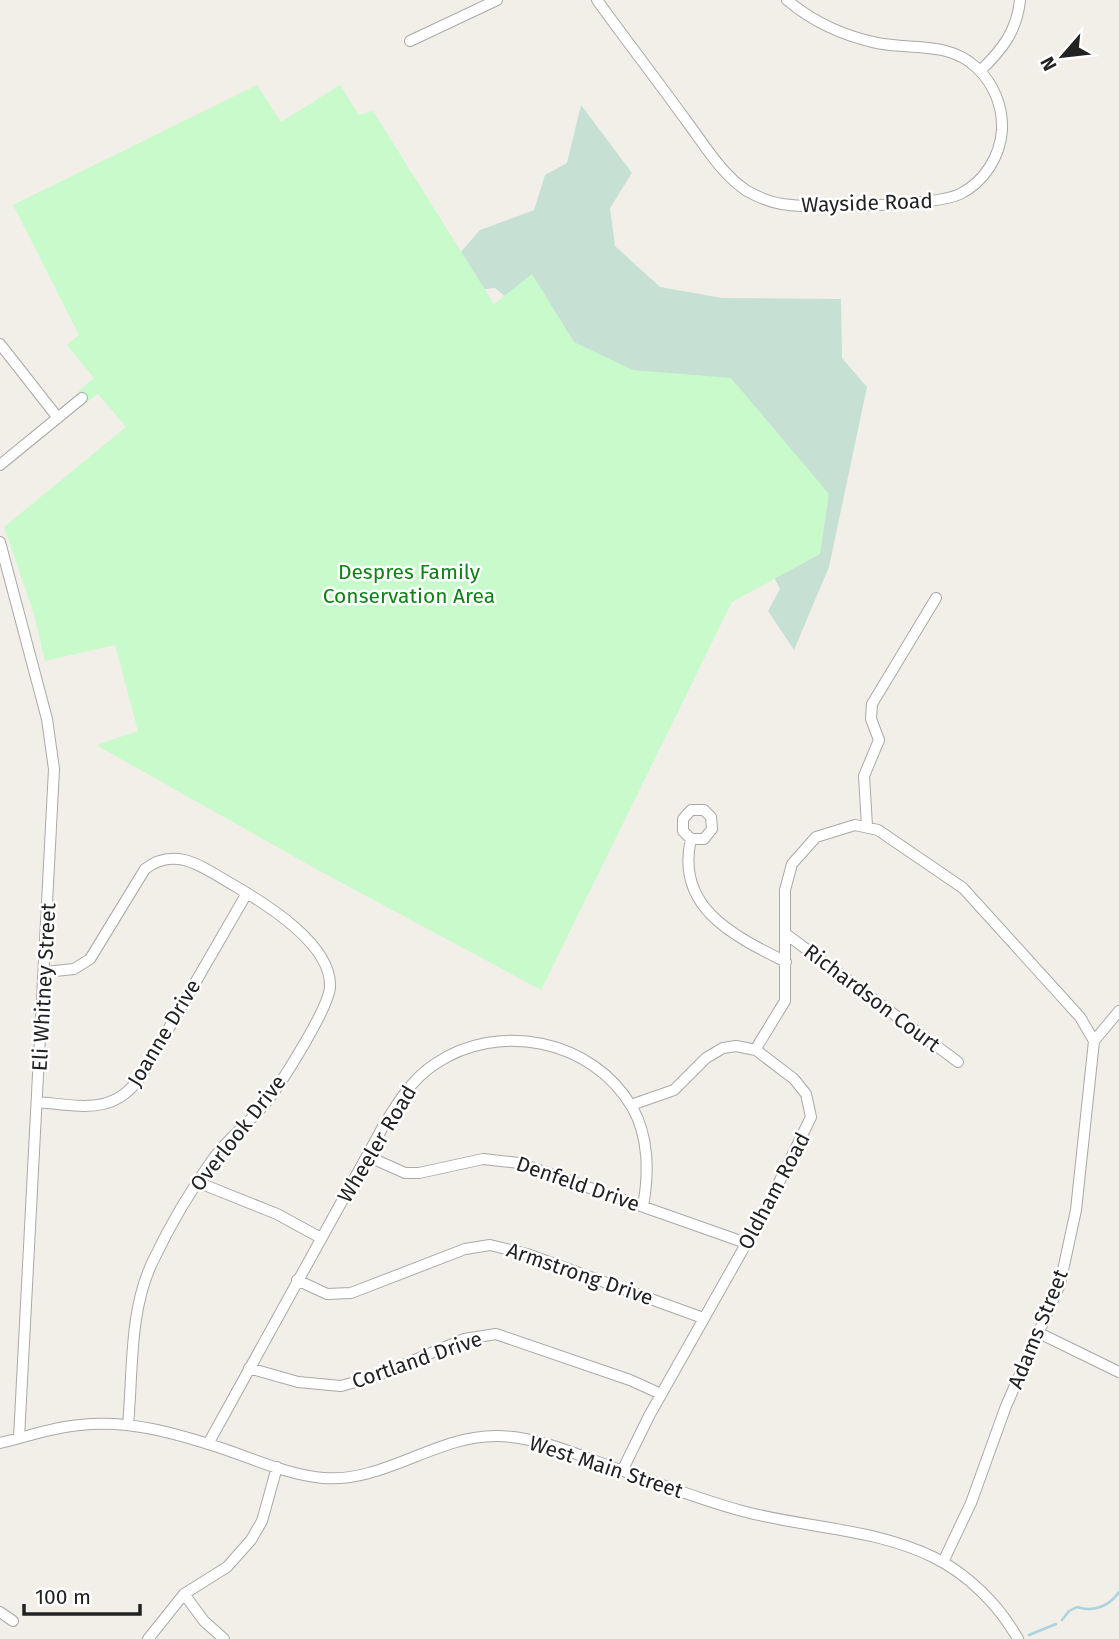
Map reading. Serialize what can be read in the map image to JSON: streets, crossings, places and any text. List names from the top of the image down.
{
  "streets": {
    "street": [
      "Wayside Road",
      "Eli Whitney Street",
      "Richardson Court",
      "Joanne Drive",
      "Overlook Drive",
      "Wheeler Road",
      "Denfeld Drive",
      "Oldham Road",
      "Armstrong Drive",
      "Adams Street",
      "Cortland Drive",
      "West Main Street"
    ]
  },
  "crossings": [
    ["Eli Whitney Street", "Joanne Drive"],
    ["Eli Whitney Street", "Overlook Drive"],
    ["Eli Whitney Street", "West Main Street"],
    ["Joanne Drive", "Overlook Drive"],
    ["Overlook Drive", "West Main Street"],
    ["Wheeler Road", "Denfeld Drive"],
    ["Wheeler Road", "Armstrong Drive"],
    ["Wheeler Road", "Cortland Drive"],
    ["Wheeler Road", "West Main Street"],
    ["Denfeld Drive", "Oldham Road"],
    ["Oldham Road", "Armstrong Drive"],
    ["Oldham Road", "Cortland Drive"],
    ["Oldham Road", "West Main Street"],
    ["Adams Street", "West Main Street"]
  ],
  "parks": ["Despres Family Conservation Area"],
  "scale_bar": "100 m",
  "north": "bottom left"
}
